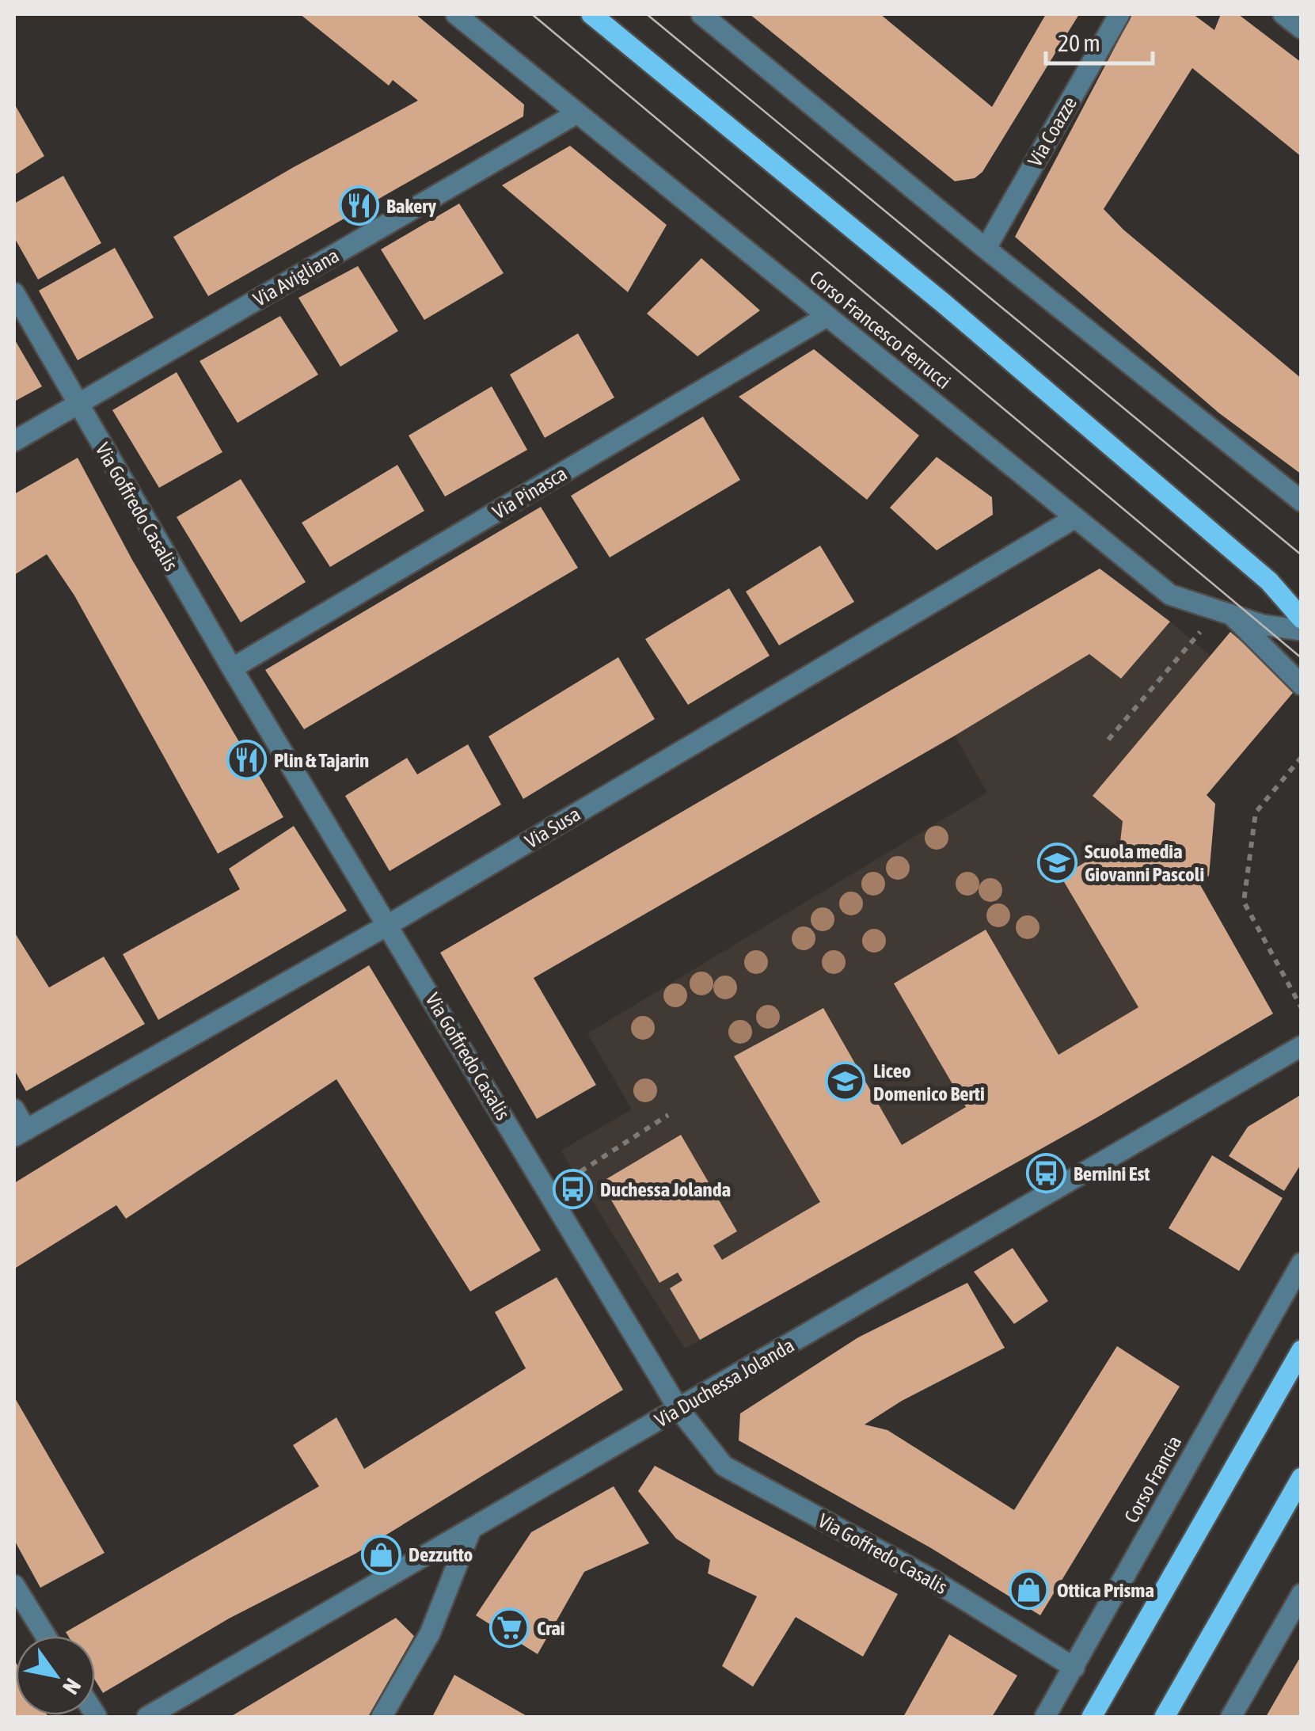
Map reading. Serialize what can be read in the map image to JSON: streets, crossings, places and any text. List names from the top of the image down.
{
  "streets": {
    "street": [
      "Via Coazze",
      "Via Avigliana",
      "Corso Francesco Ferrucci",
      "Via Pinasca",
      "Via Goffredo Casalis",
      "Via Susa",
      "Via Duchessa Jolanda",
      "Corso Francia"
    ]
  },
  "crossings": [
    ["Via Avigliana", "Corso Francesco Ferrucci"],
    ["Via Avigliana", "Via Goffredo Casalis"],
    ["Corso Francesco Ferrucci", "Via Pinasca"],
    ["Corso Francesco Ferrucci", "Via Susa"],
    ["Via Pinasca", "Via Goffredo Casalis"],
    ["Via Goffredo Casalis", "Via Susa"],
    ["Via Goffredo Casalis", "Via Duchessa Jolanda"],
    ["Via Goffredo Casalis", "Corso Francia"]
  ],
  "places": {
    "restaurant": ["Bakery", "Plin & Tajarin"],
    "school or university": ["Scuola media Giovanni Pascoli", "Liceo Domenico Berti"],
    "bus stop": ["Bernini Est", "Duchessa Jolanda"],
    "shop": ["Dezzutto", "Ottica Prisma"],
    "supermarket": ["Crai"]
  },
  "scale_bar": "20 m",
  "north": "bottom right"
}
